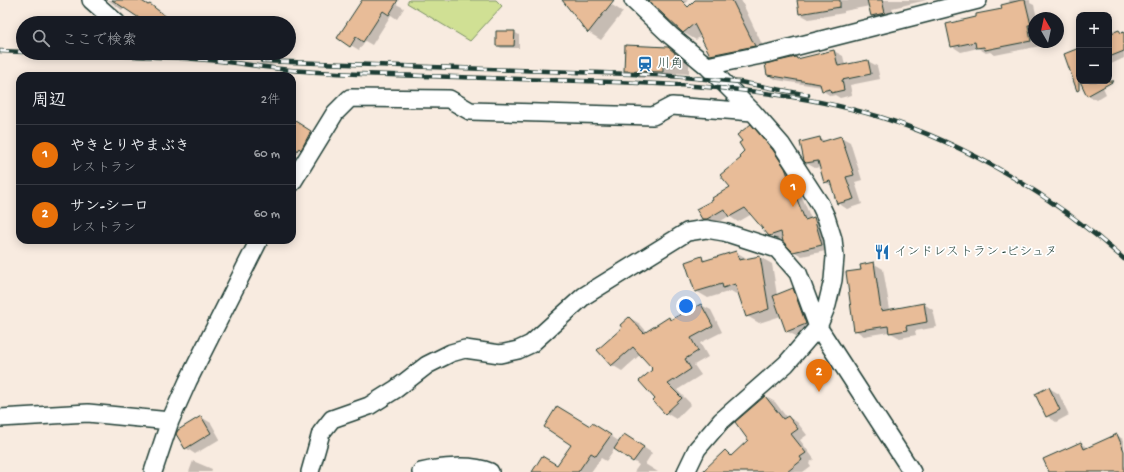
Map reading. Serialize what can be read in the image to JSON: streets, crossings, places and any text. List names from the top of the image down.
{
  "places": {
    "station": ["川角"],
    "restaurant": ["インドレストラン -ビシュヌ"]
  },
  "north": "top",
  "page": {
    "map_buttons": ["+", "−"],
    "search": "ここで検索",
    "heading": ["周辺", "2件"],
    "list": [
      {
        "mark": "1",
        "name": "やきとりやまぶき",
        "note": "レストラン",
        "value": "60 m"
      },
      {
        "mark": "2",
        "name": "サン-シーロ",
        "note": "レストラン",
        "value": "60 m"
      }
    ],
    "pins": ["1", "2"]
  }
}
